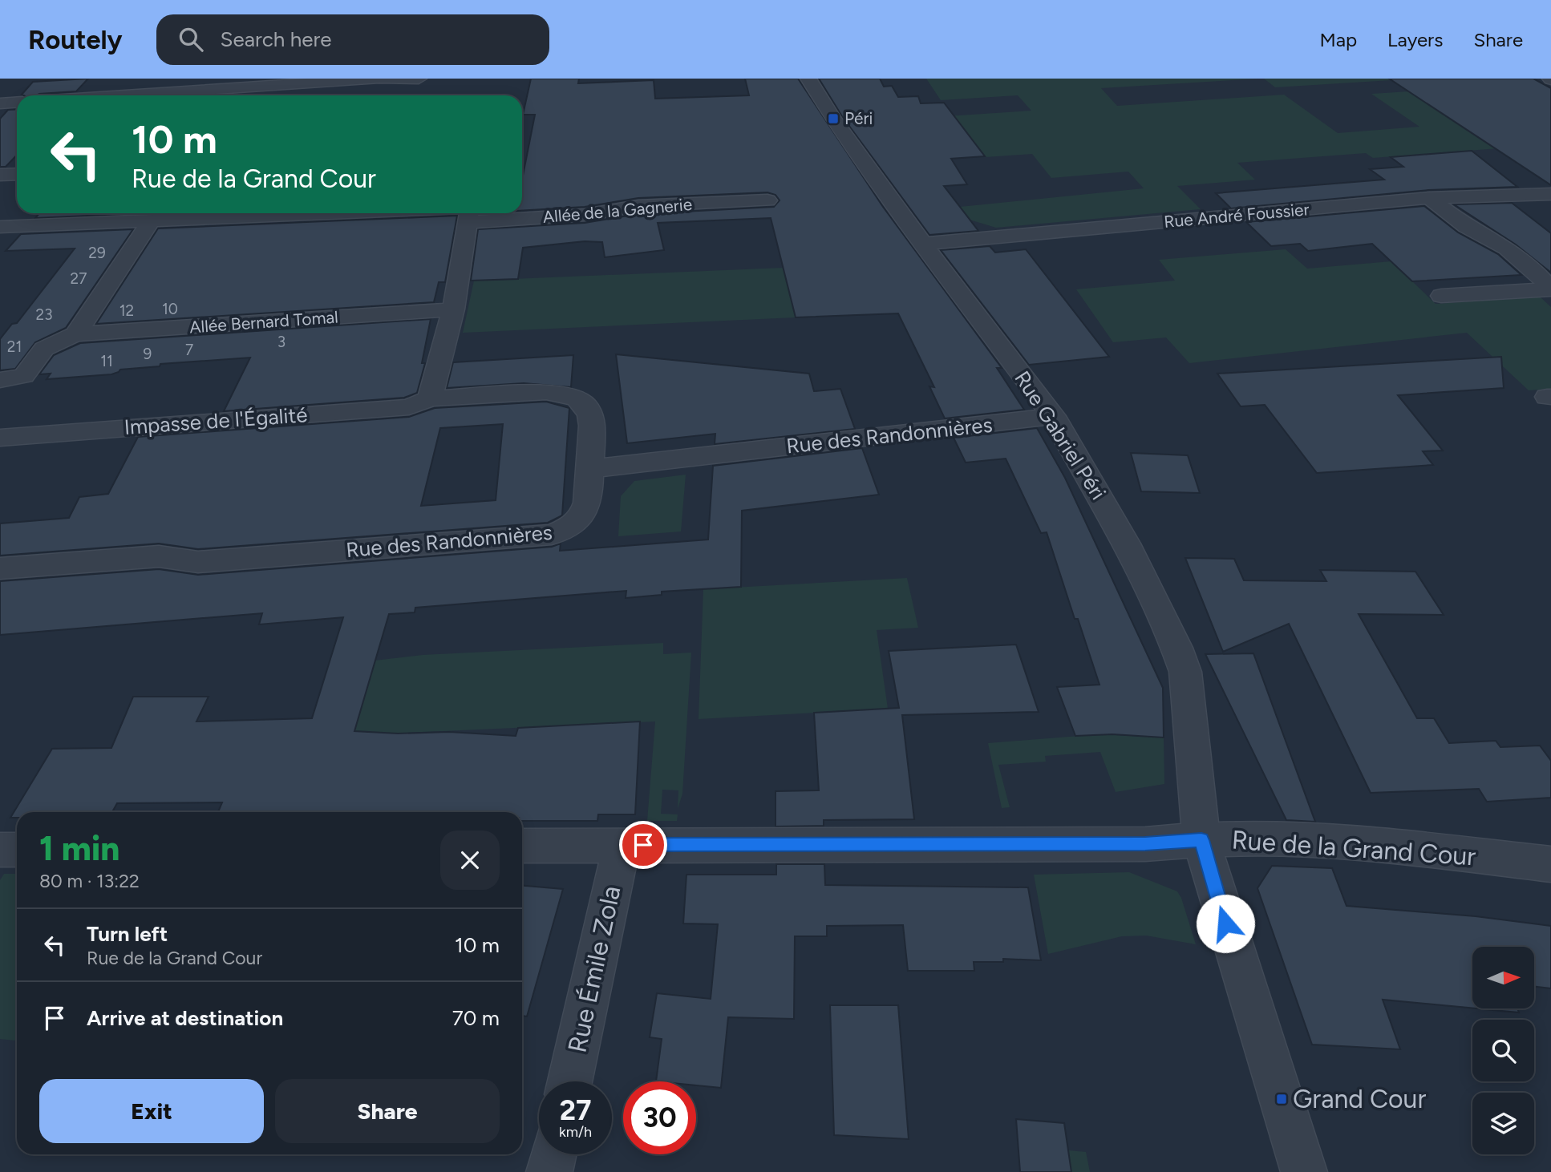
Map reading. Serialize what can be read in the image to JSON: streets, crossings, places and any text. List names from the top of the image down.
{
  "streets": {
    "street": [
      "Allée de la Gagnerie",
      "Rue André Foussier",
      "Allée Bernard Tomal",
      "Impasse de l'Égalité",
      "Rue des Randonnières",
      "Rue Gabriel Péri",
      "Rue de la Grand Cour",
      "Rue Émile Zola"
    ]
  },
  "crossings": [
    ["Rue André Foussier", "Rue Gabriel Péri"],
    ["Impasse de l'Égalité", "Rue des Randonnières"],
    ["Rue des Randonnières", "Rue Gabriel Péri"],
    ["Rue Gabriel Péri", "Rue de la Grand Cour"],
    ["Rue de la Grand Cour", "Rue Émile Zola"]
  ],
  "places": {
    "transit": ["Péri", "Grand Cour"]
  },
  "house_numbers": [
    "29",
    "27",
    "10",
    "12",
    "23",
    "3",
    "21",
    "7",
    "9",
    "11"
  ],
  "north": "right",
  "page": {
    "header": "Routely",
    "search": "Search here",
    "nav": ["Map", "Layers", "Share"],
    "turn": ["10 m", "Rue de la Grand Cour"],
    "heading": ["1 min", "80 m · 13:22"],
    "list": [
      {
        "name": "Turn left",
        "note": "Rue de la Grand Cour",
        "value": "10 m"
      },
      {
        "name": "Arrive at destination",
        "value": "70 m"
      }
    ],
    "buttons": ["Exit", "Share"],
    "speed": "27 km/h",
    "limit": "30"
  }
}
